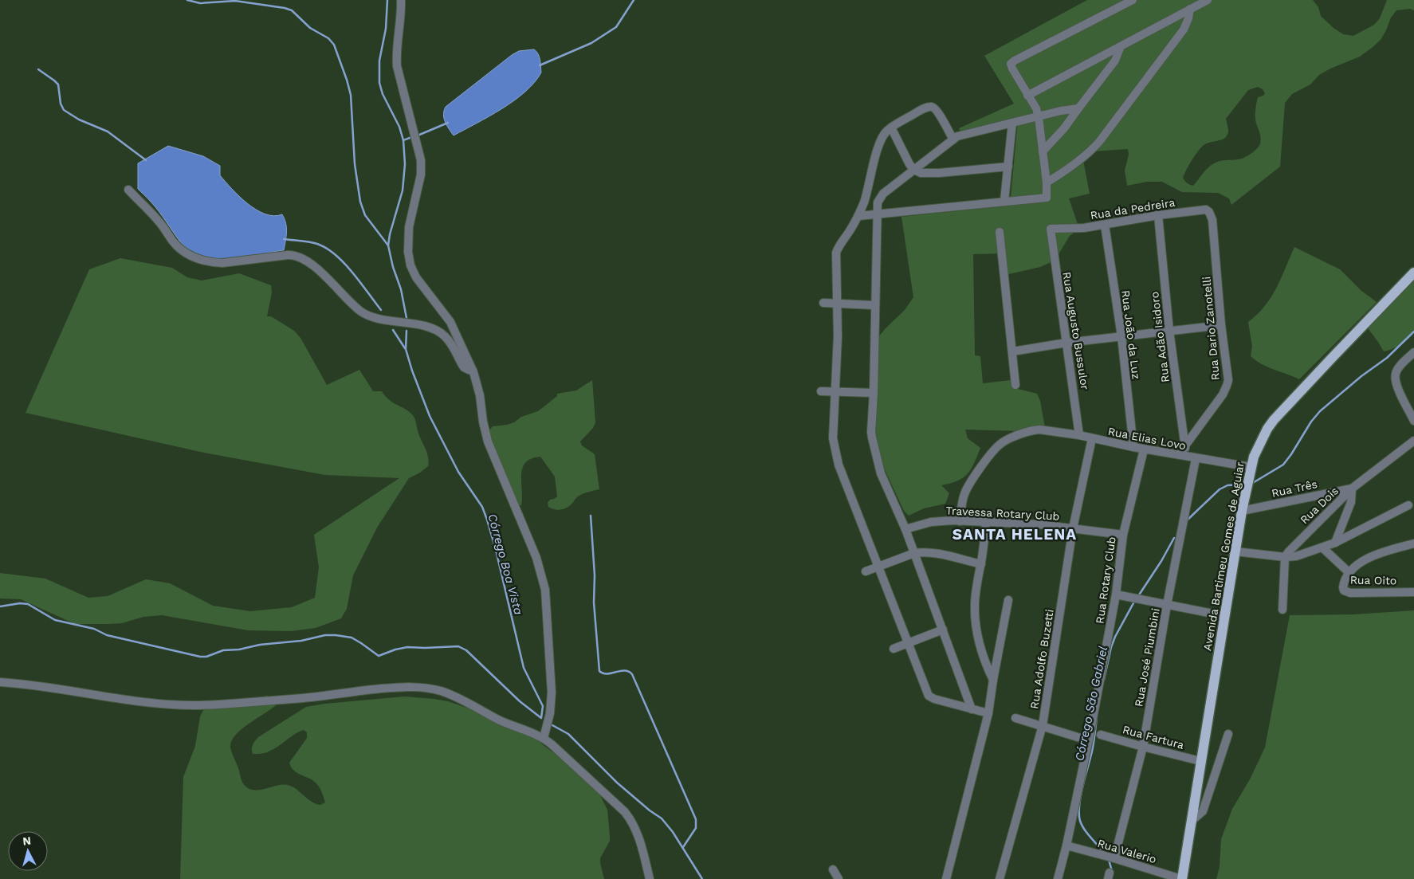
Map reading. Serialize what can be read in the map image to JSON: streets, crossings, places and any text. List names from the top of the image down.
{
  "streets": {
    "main road": ["Avenida Bartimeu Gomes de Aguiar"],
    "street": [
      "Rua da Pedreira",
      "Rua Dario Zanotelli",
      "Rua Augusto Bussulor",
      "Rua João da Luz",
      "Rua Adão Isidoro",
      "Rua Elias Lovo",
      "Rua Três",
      "Rua Dois",
      "Travessa Rotary Club",
      "Rua Rotary Club",
      "Rua Oito",
      "Rua José Piumbini",
      "Rua Adolfo Buzetti",
      "Rua Fartura",
      "Rua Valerio"
    ]
  },
  "crossings": [
    ["Rua da Pedreira", "Rua Dario Zanotelli"],
    ["Rua da Pedreira", "Rua Augusto Bussulor"],
    ["Rua da Pedreira", "Rua João da Luz"],
    ["Rua da Pedreira", "Rua Adão Isidoro"],
    ["Rua Dario Zanotelli", "Rua Adão Isidoro"],
    ["Rua Augusto Bussulor", "Rua Elias Lovo"],
    ["Rua João da Luz", "Rua Elias Lovo"],
    ["Rua Adão Isidoro", "Rua Elias Lovo"],
    ["Rua Elias Lovo", "Travessa Rotary Club"],
    ["Rua Elias Lovo", "Avenida Bartimeu Gomes de Aguiar"],
    ["Rua Elias Lovo", "Rua Rotary Club"],
    ["Rua Elias Lovo", "Rua José Piumbini"],
    ["Rua Elias Lovo", "Rua Adolfo Buzetti"],
    ["Rua Três", "Rua Dois"],
    ["Rua Três", "Avenida Bartimeu Gomes de Aguiar"],
    ["Travessa Rotary Club", "Rua Rotary Club"],
    ["Travessa Rotary Club", "Rua Adolfo Buzetti"],
    ["Avenida Bartimeu Gomes de Aguiar", "Rua Fartura"],
    ["Avenida Bartimeu Gomes de Aguiar", "Rua Valerio"],
    ["Rua Rotary Club", "Rua Valerio"],
    ["Rua José Piumbini", "Rua Fartura"],
    ["Rua José Piumbini", "Rua Valerio"]
  ],
  "districts": ["SANTA HELENA"],
  "water": ["Córrego Boa Vista", "Córrego São Gabriel"],
  "north": "top"
}
